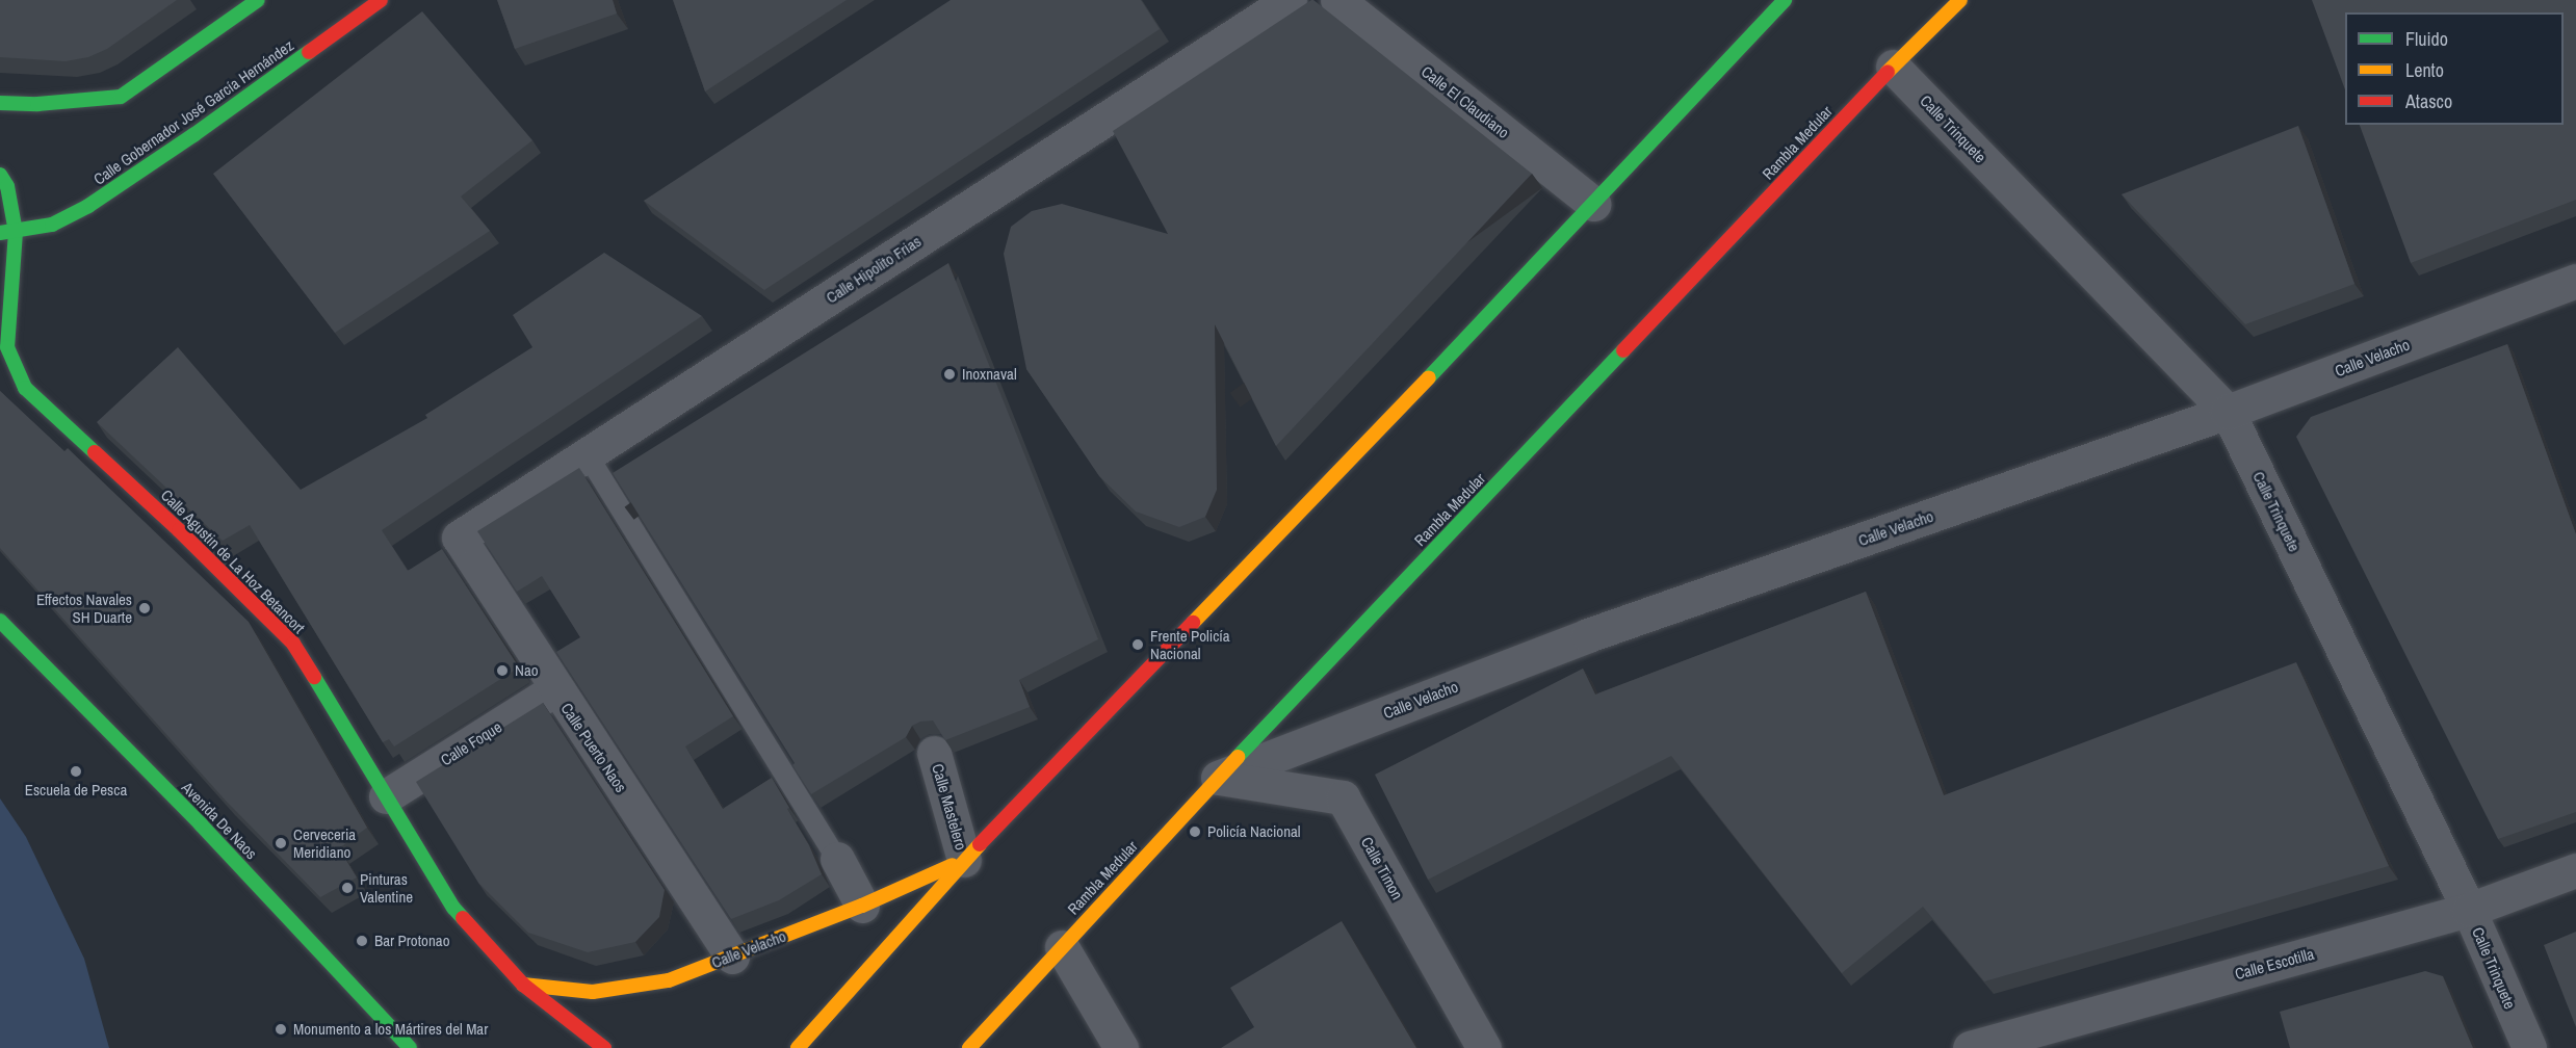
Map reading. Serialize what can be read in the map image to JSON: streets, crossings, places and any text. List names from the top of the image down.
{
  "streets": {
    "main road": [
      "Calle Gobernador José García Hernández",
      "Rambla Medular",
      "Calle Velacho",
      "Calle Agustin de La Hoz Betancort",
      "Avenida De Naos"
    ],
    "street": [
      "Calle El Claudiano",
      "Calle Trinquete",
      "Calle Hipolito Frias",
      "Calle Foque",
      "Calle Puerto Naos",
      "Calle Mastelero",
      "Calle Timon",
      "Calle Escotilla"
    ]
  },
  "crossings": [
    ["Calle Gobernador José García Hernández", "Calle Agustin de La Hoz Betancort"],
    ["Calle Trinquete", "Rambla Medular"],
    ["Calle Trinquete", "Calle Velacho"],
    ["Calle Trinquete", "Calle Escotilla"],
    ["Rambla Medular", "Calle Velacho"],
    ["Rambla Medular", "Calle Timon"],
    ["Calle Hipolito Frias", "Calle Puerto Naos"],
    ["Calle Velacho", "Calle Agustin de La Hoz Betancort"],
    ["Calle Velacho", "Calle Puerto Naos"],
    ["Calle Velacho", "Calle Mastelero"],
    ["Calle Velacho", "Calle Timon"],
    ["Calle Agustin de La Hoz Betancort", "Calle Foque"],
    ["Calle Foque", "Calle Puerto Naos"]
  ],
  "places": [
    "Inoxnaval",
    "Effectos Navales SH Duarte",
    "Frente Policía Nacional",
    "Nao",
    "Escuela de Pesca",
    "Policía Nacional",
    "Cerveceria Meridiano",
    "Pinturas Valentine",
    "Bar Protonao",
    "Monumento a los Mártires del Mar"
  ],
  "legend": ["Fluido", "Lento", "Atasco"]
}
